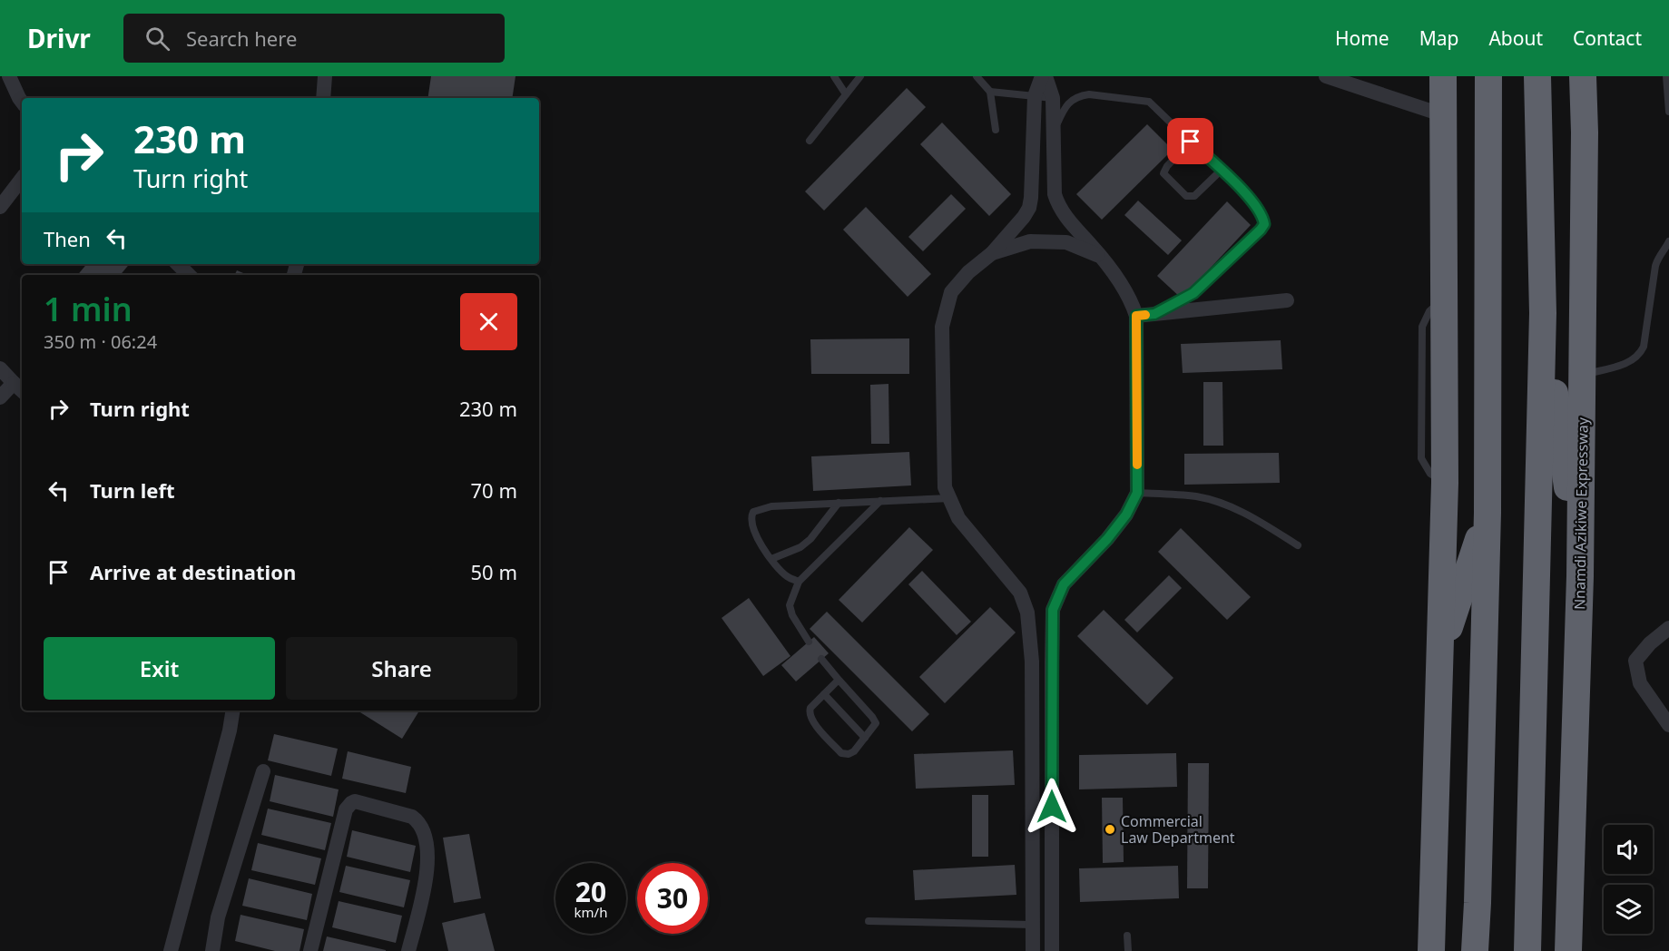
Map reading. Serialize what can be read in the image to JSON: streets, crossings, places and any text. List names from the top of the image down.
{
  "streets": {
    "highway": ["Nnamdi Azikiwe Expressway"]
  },
  "places": ["Commercial Law Department"],
  "page": {
    "header": "Drivr",
    "search": "Search here",
    "nav": [
      "Home",
      "Map",
      "About",
      "Contact"
    ],
    "turn": ["230 m", "Turn right"],
    "then": "Then",
    "heading": ["1 min", "350 m · 06:24"],
    "list": [
      {
        "name": "Turn right",
        "value": "230 m"
      },
      {
        "name": "Turn left",
        "value": "70 m"
      },
      {
        "name": "Arrive at destination",
        "value": "50 m"
      }
    ],
    "buttons": ["Exit", "Share"],
    "speed": "20 km/h",
    "limit": "30"
  }
}
